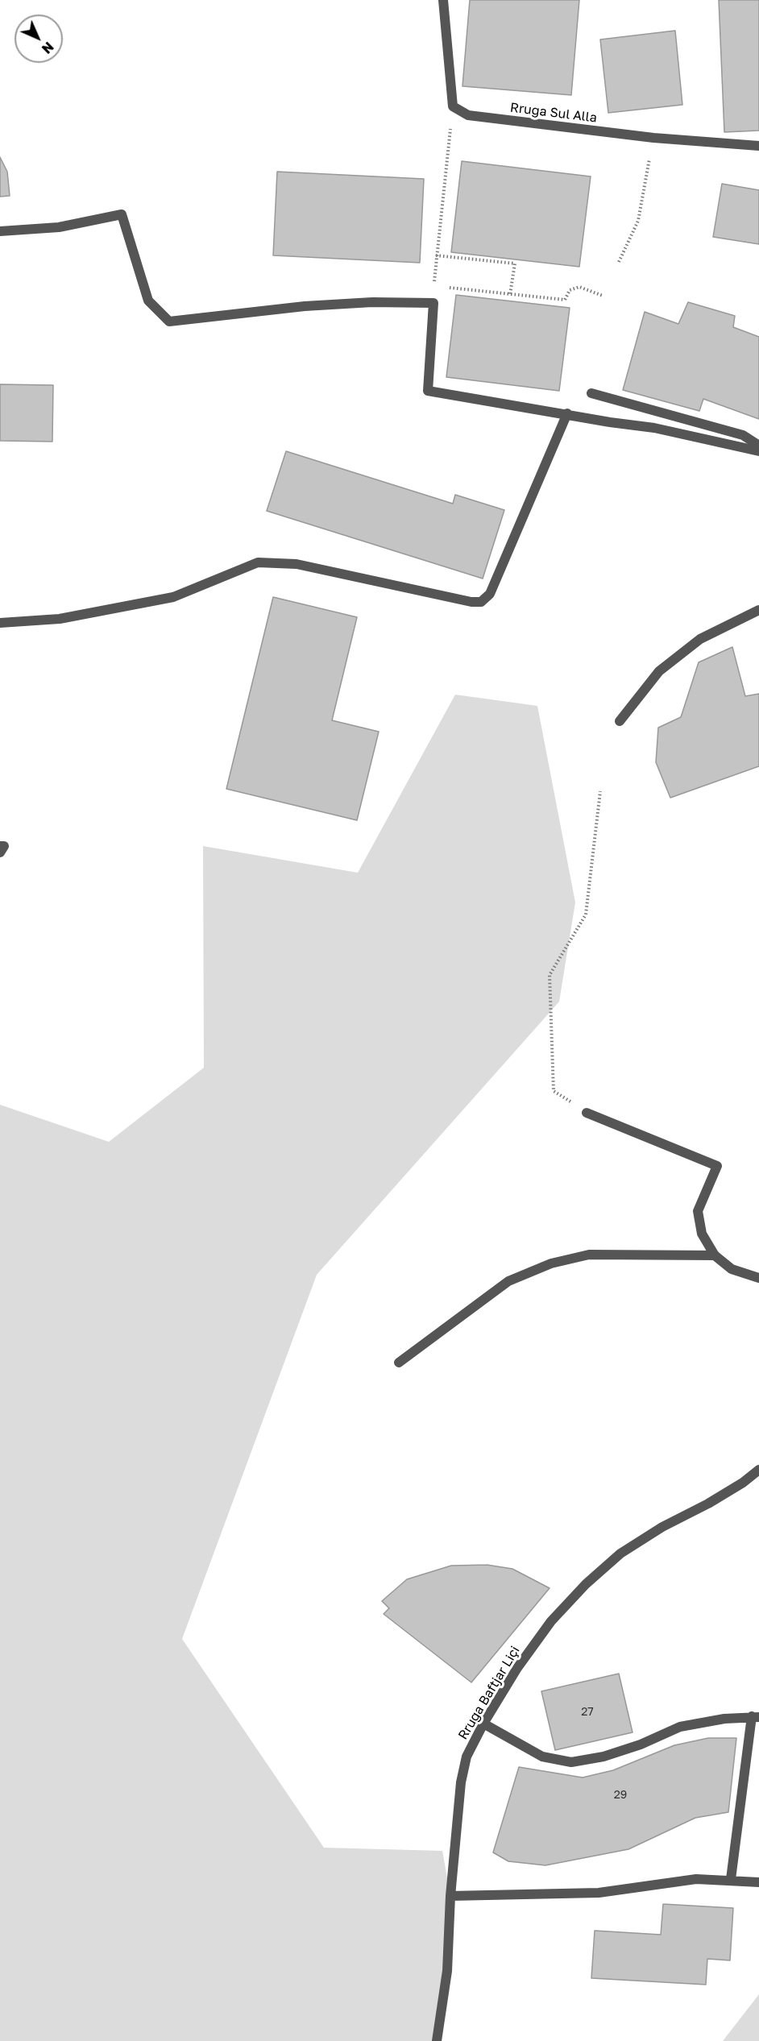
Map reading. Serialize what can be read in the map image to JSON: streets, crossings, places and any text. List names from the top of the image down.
{
  "streets": {
    "street": ["Rruga Sul Alla", "Rruga Baftjar Liçi"]
  },
  "house_numbers": ["27", "29"],
  "north": "bottom right"
}
